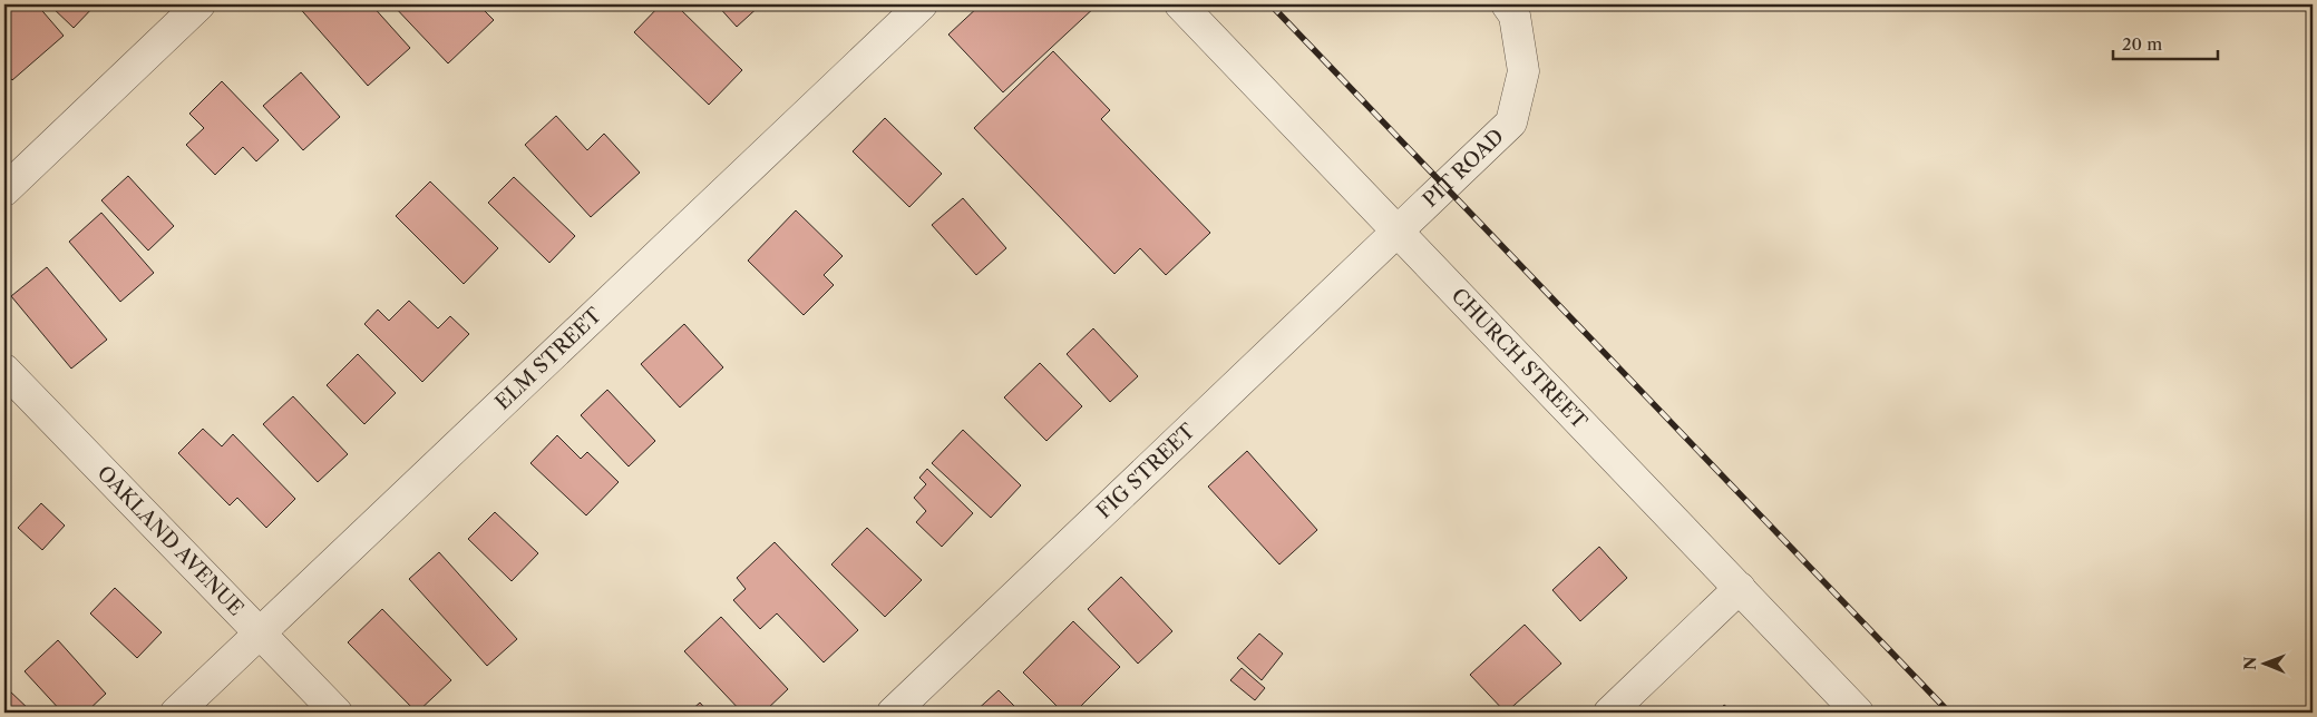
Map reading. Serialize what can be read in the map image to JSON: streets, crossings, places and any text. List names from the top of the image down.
{
  "streets": {
    "street": [
      "PIT ROAD",
      "CHURCH STREET",
      "ELM STREET",
      "FIG STREET",
      "OAKLAND AVENUE"
    ]
  },
  "crossings": [
    ["PIT ROAD", "CHURCH STREET"],
    ["PIT ROAD", "FIG STREET"],
    ["CHURCH STREET", "FIG STREET"],
    ["ELM STREET", "OAKLAND AVENUE"]
  ],
  "scale_bar": "20 m",
  "north": "left"
}
